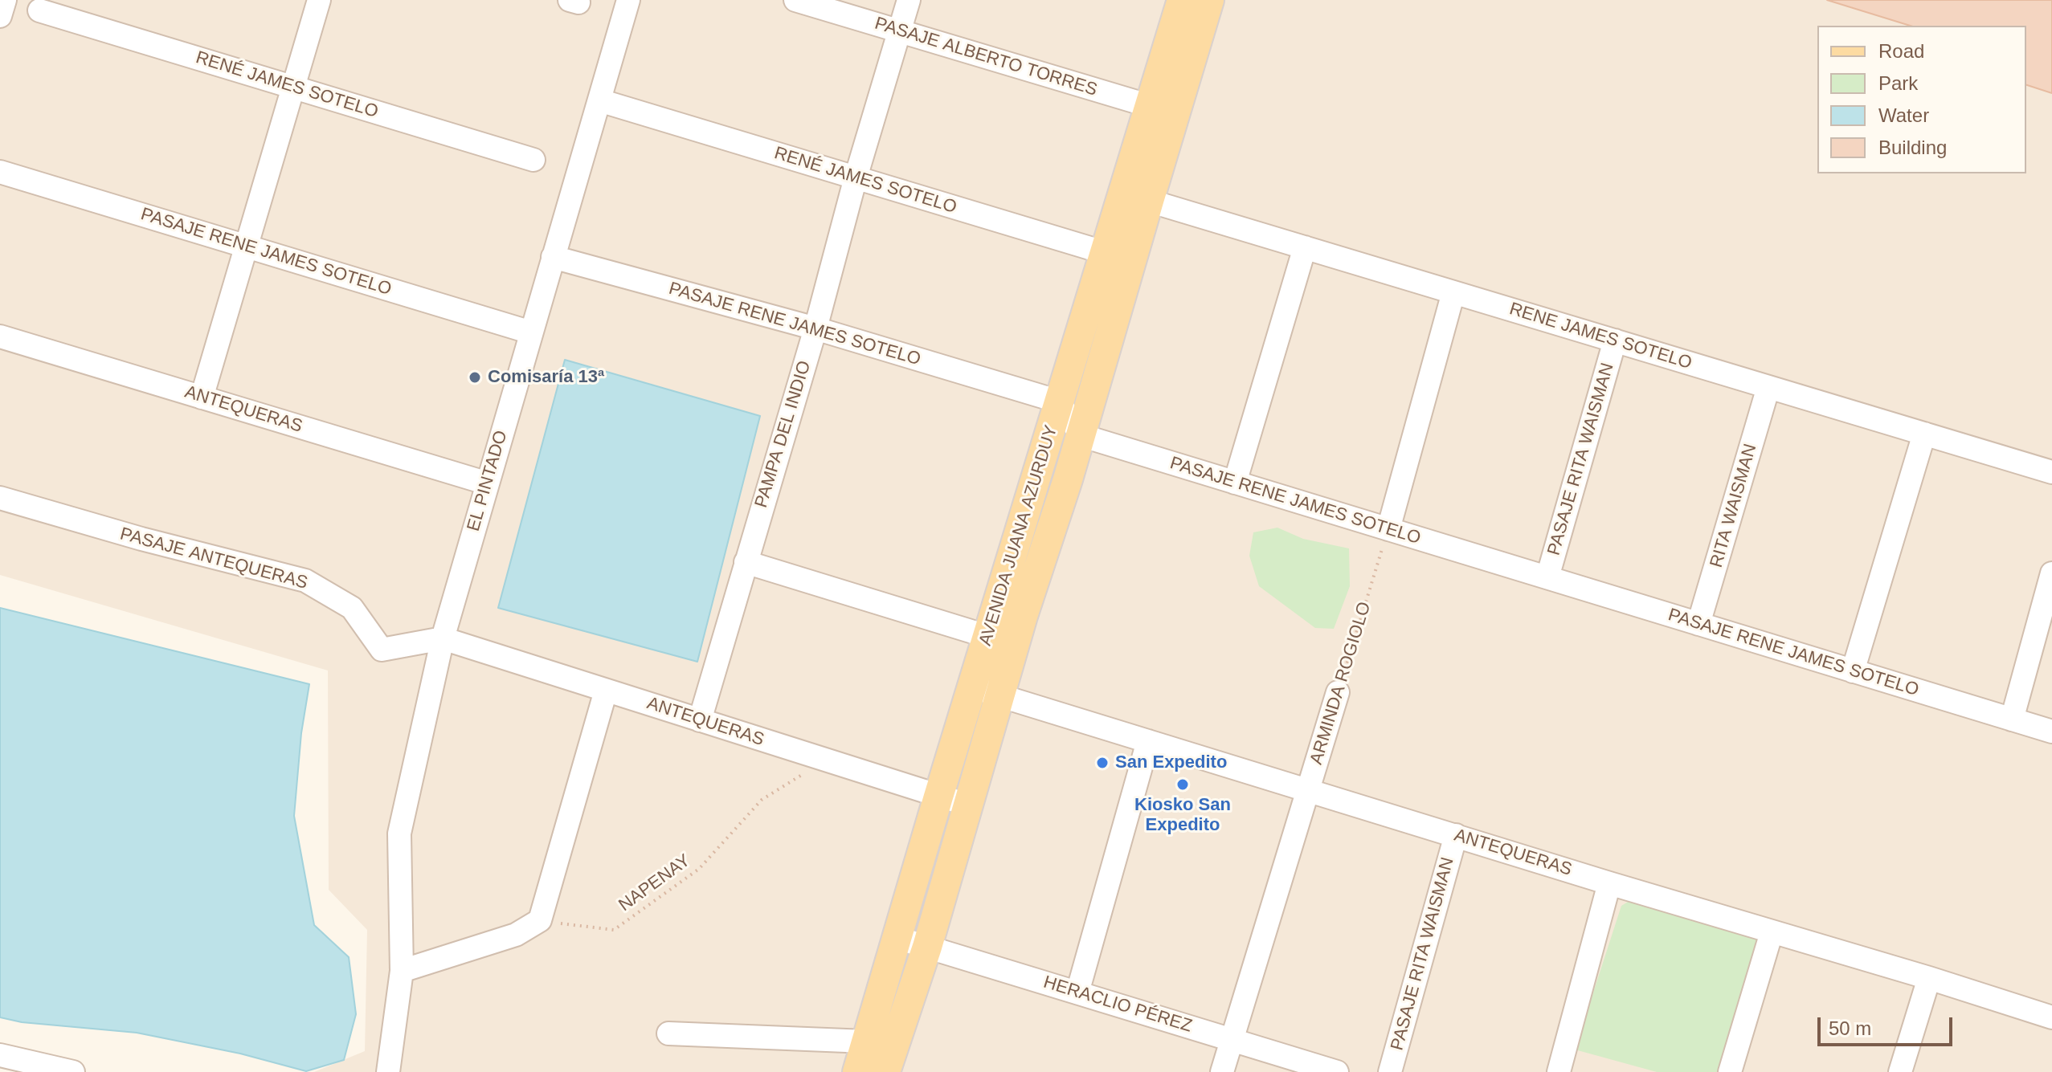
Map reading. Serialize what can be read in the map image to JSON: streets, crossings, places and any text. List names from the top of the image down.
{
  "streets": {
    "main road": ["AVENIDA JUANA AZURDUY"],
    "street": [
      "PASAJE ALBERTO TORRES",
      "RENÉ JAMES SOTELO",
      "PASAJE RENE JAMES SOTELO",
      "RENE JAMES SOTELO",
      "ANTEQUERAS",
      "PAMPA DEL INDIO",
      "PASAJE RITA WAISMAN",
      "EL PINTADO",
      "RITA WAISMAN",
      "PASAJE ANTEQUERAS",
      "ARMINDA ROGIOLO",
      "HERACLIO PÉREZ"
    ],
    "path": ["NAPENAY"]
  },
  "crossings": [
    ["PASAJE ALBERTO TORRES", "PAMPA DEL INDIO"],
    ["PASAJE ALBERTO TORRES", "AVENIDA JUANA AZURDUY"],
    ["RENÉ JAMES SOTELO", "PAMPA DEL INDIO"],
    ["RENÉ JAMES SOTELO", "EL PINTADO"],
    ["RENÉ JAMES SOTELO", "AVENIDA JUANA AZURDUY"],
    ["PASAJE RENE JAMES SOTELO", "PAMPA DEL INDIO"],
    ["PASAJE RENE JAMES SOTELO", "PASAJE RITA WAISMAN"],
    ["PASAJE RENE JAMES SOTELO", "EL PINTADO"],
    ["PASAJE RENE JAMES SOTELO", "RITA WAISMAN"],
    ["PASAJE RENE JAMES SOTELO", "AVENIDA JUANA AZURDUY"],
    ["PASAJE RENE JAMES SOTELO", "ARMINDA ROGIOLO"],
    ["RENE JAMES SOTELO", "PASAJE RITA WAISMAN"],
    ["RENE JAMES SOTELO", "RITA WAISMAN"],
    ["RENE JAMES SOTELO", "AVENIDA JUANA AZURDUY"],
    ["ANTEQUERAS", "PAMPA DEL INDIO"],
    ["ANTEQUERAS", "PASAJE RITA WAISMAN"],
    ["ANTEQUERAS", "EL PINTADO"],
    ["ANTEQUERAS", "AVENIDA JUANA AZURDUY"],
    ["ANTEQUERAS", "PASAJE ANTEQUERAS"],
    ["ANTEQUERAS", "ARMINDA ROGIOLO"],
    ["ANTEQUERAS", "NAPENAY"],
    ["EL PINTADO", "PASAJE ANTEQUERAS"],
    ["AVENIDA JUANA AZURDUY", "HERACLIO PÉREZ"],
    ["ARMINDA ROGIOLO", "HERACLIO PÉREZ"]
  ],
  "places": ["Comisaría 13ª", "San Expedito", "Kiosko San Expedito"],
  "legend": [
    "Road",
    "Park",
    "Water",
    "Building"
  ],
  "scale_bar": "50 m"
}
